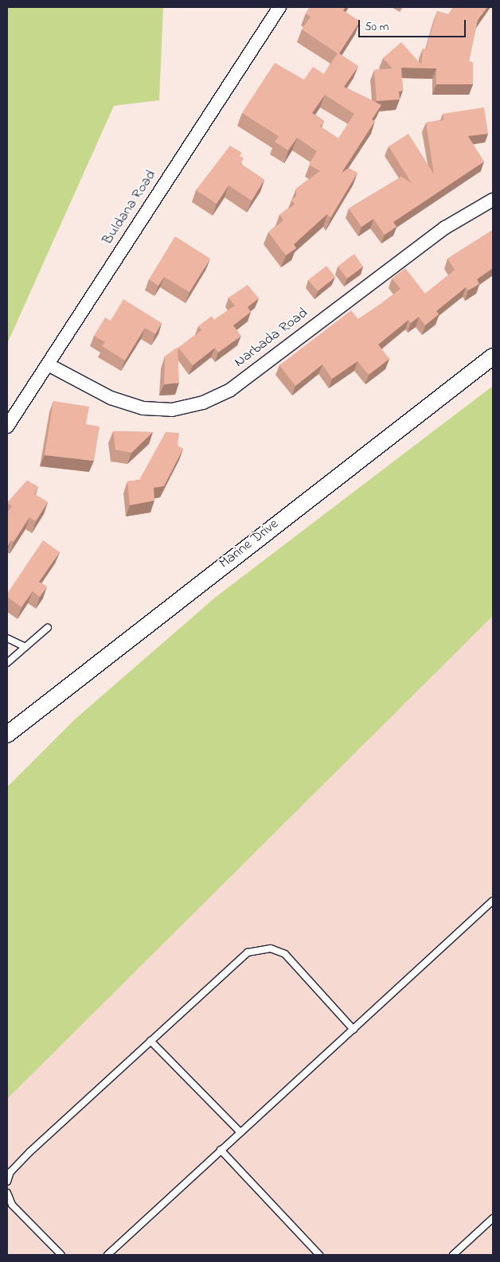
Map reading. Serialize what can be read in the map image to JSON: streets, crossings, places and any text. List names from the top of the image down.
{
  "streets": {
    "street": ["Buldana Road", "Narbada Road", "Marine Drive"]
  },
  "crossings": [
    ["Buldana Road", "Narbada Road"]
  ],
  "scale_bar": "50 m"
}
